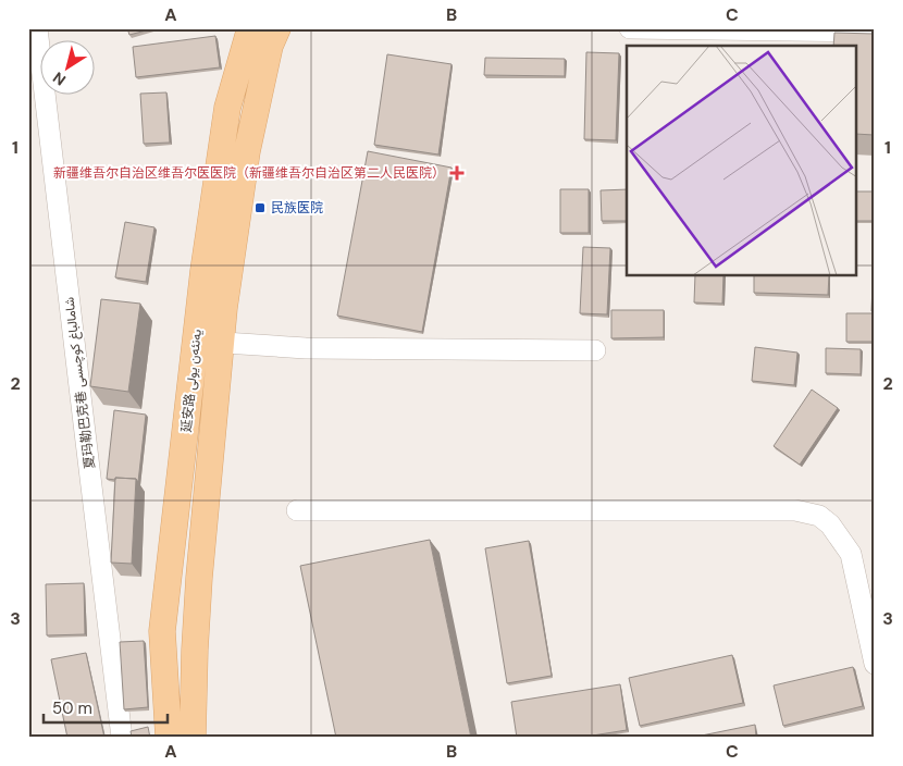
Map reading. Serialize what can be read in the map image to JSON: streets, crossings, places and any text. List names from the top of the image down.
{
  "streets": {
    "main road": ["延安路 يەنئەن يولى"],
    "street": ["夏玛勒巴克巷 شامالباغ كوچىسى"]
  },
  "places": {
    "health": ["新疆维吾尔自治区维吾尔医医院（新疆维吾尔自治区第二人民医院）"],
    "transit": ["民族医院"]
  },
  "scale_bar": "50 m",
  "north": "bottom left",
  "grid": {
    "columns": ["A", "B", "C"],
    "rows": ["1", "2", "3"]
  }
}
